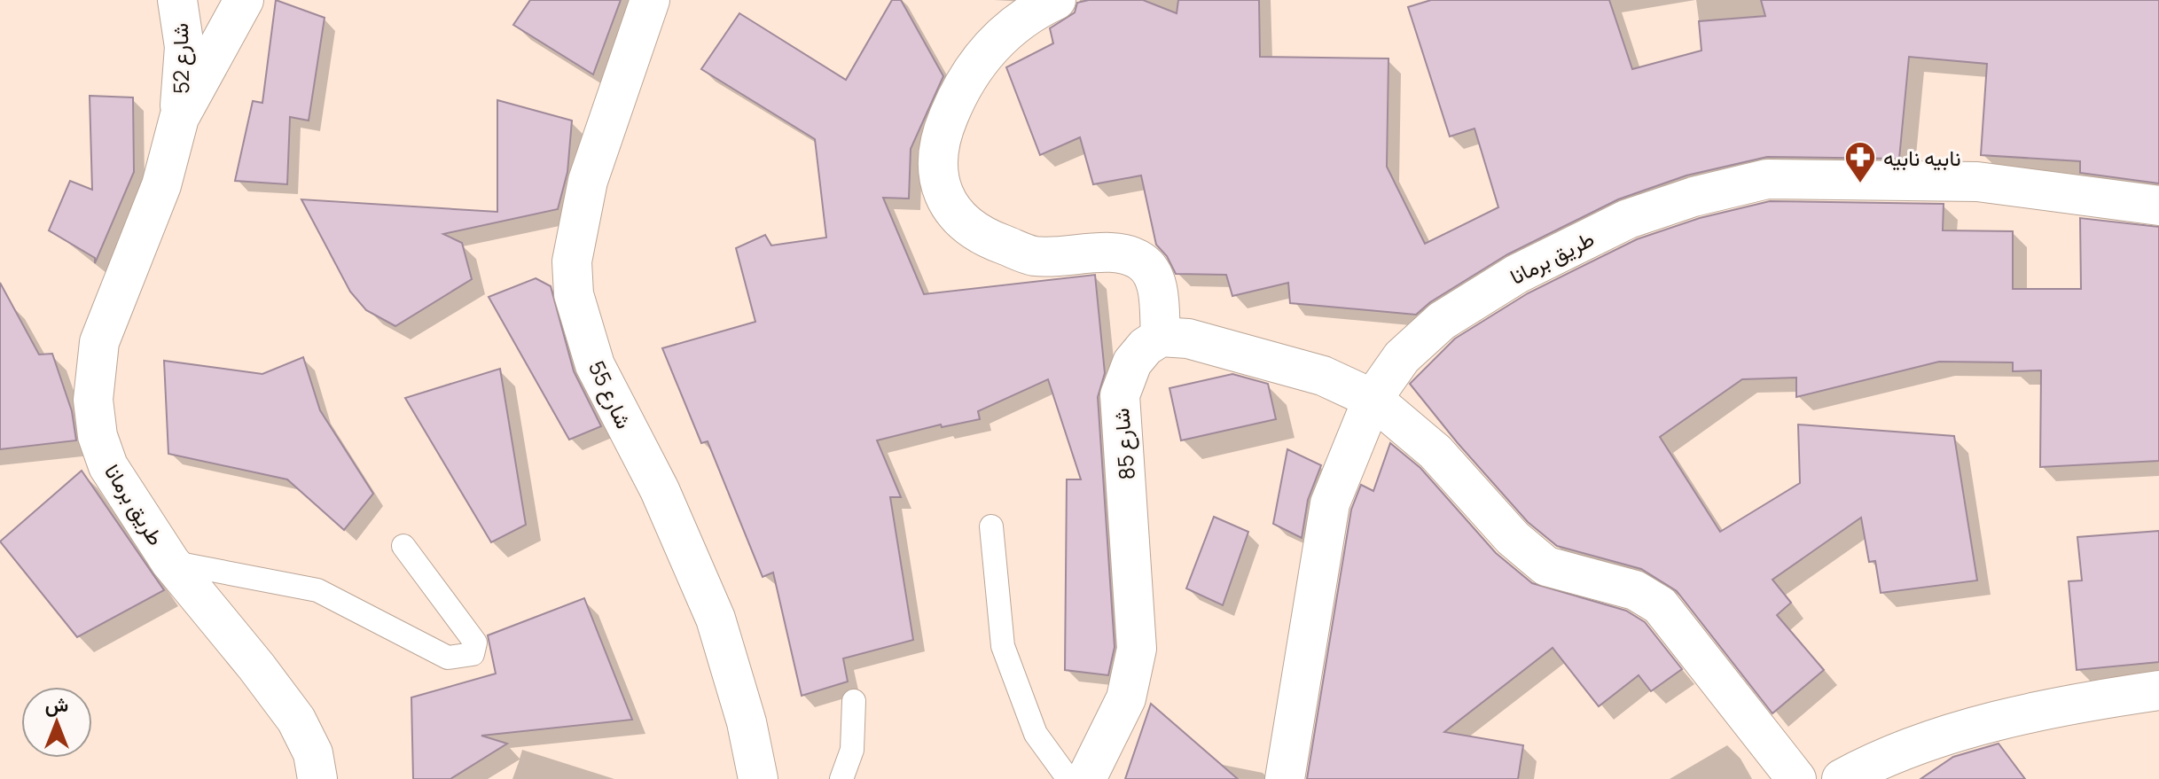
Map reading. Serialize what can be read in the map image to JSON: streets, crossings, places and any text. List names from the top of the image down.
{
  "streets": {
    "street": [
      "شارع 52",
      "طريق برمانا",
      "شارع 55",
      "شارع 85"
    ]
  },
  "crossings": [
    ["شارع 52", "طريق برمانا"]
  ],
  "places": {
    "pharmacy": ["نابيه نابيه"]
  },
  "north": "top"
}
